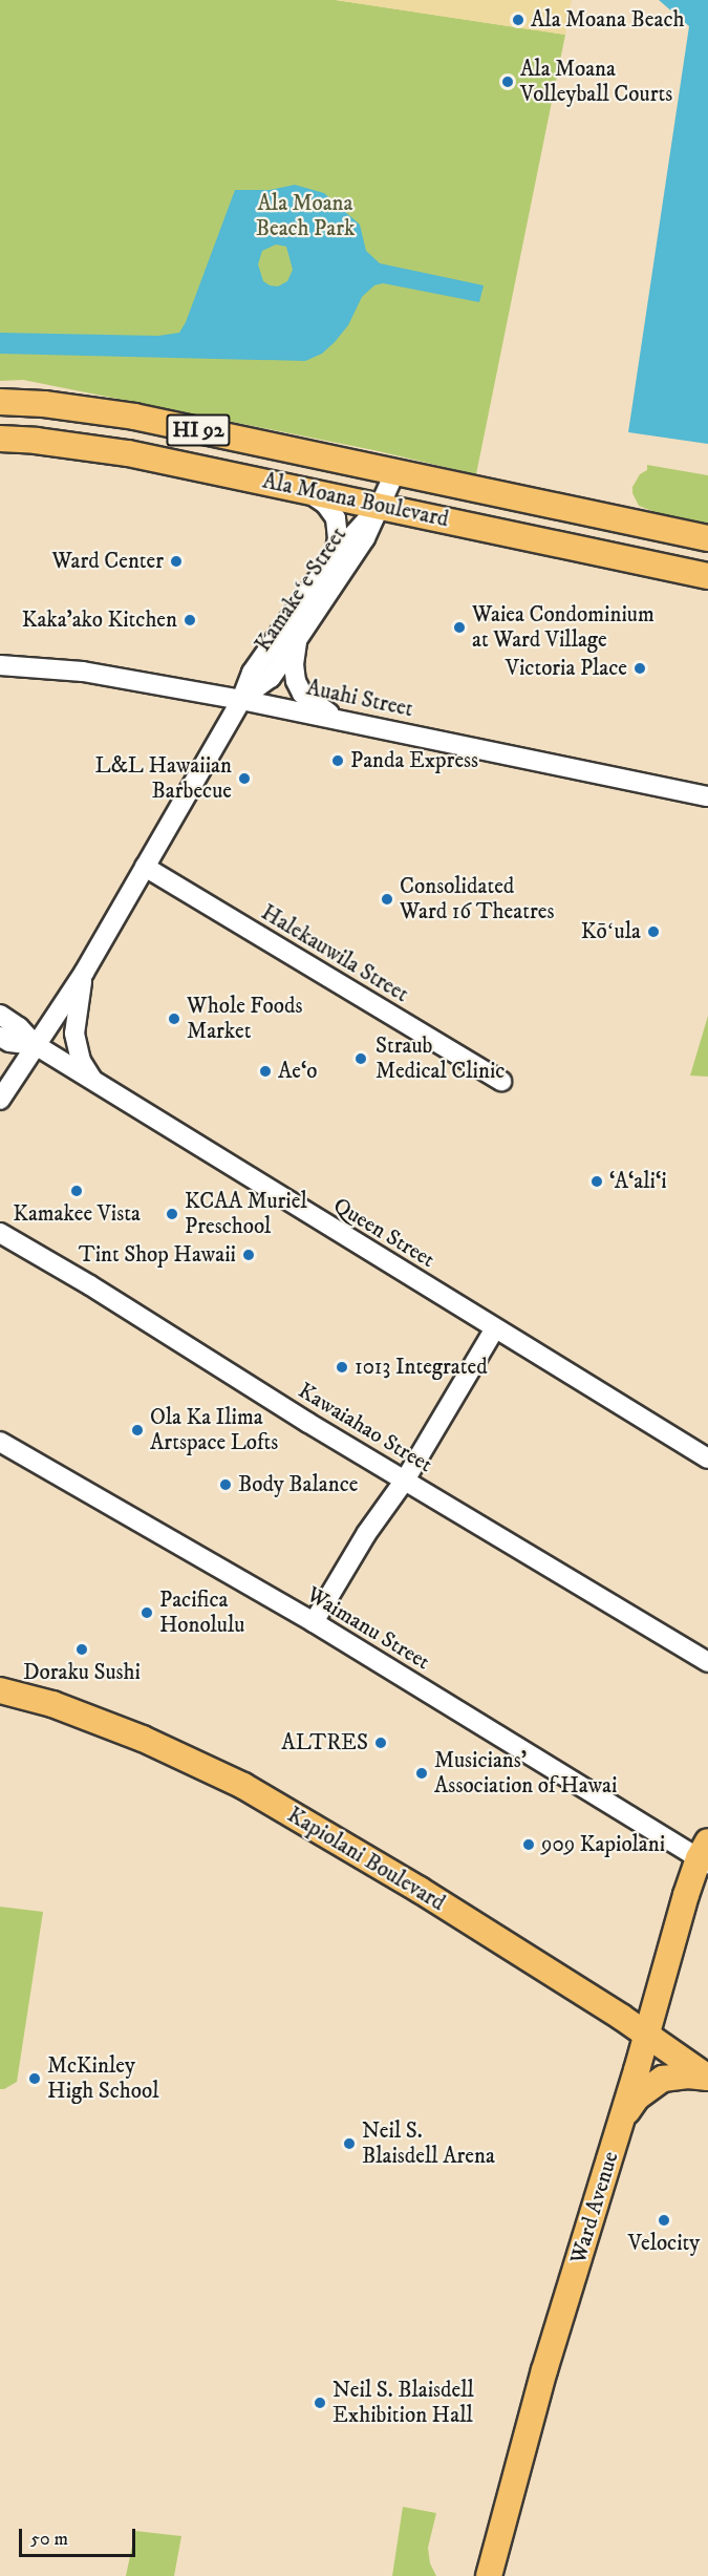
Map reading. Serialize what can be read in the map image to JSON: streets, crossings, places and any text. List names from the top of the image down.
{
  "streets": {
    "main road": [
      "HI 92",
      "Ala Moana Boulevard",
      "Kapiolani Boulevard",
      "Ward Avenue"
    ],
    "street": [
      "Kamakeʻe Street",
      "Auahi Street",
      "Halekauwila Street",
      "Queen Street",
      "Kawaiahao Street",
      "Waimanu Street"
    ]
  },
  "crossings": [
    ["Ala Moana Boulevard", "Kamakeʻe Street"],
    ["Kamakeʻe Street", "Auahi Street"],
    ["Kamakeʻe Street", "Halekauwila Street"],
    ["Kamakeʻe Street", "Queen Street"],
    ["Waimanu Street", "Ward Avenue"],
    ["Kapiolani Boulevard", "Ward Avenue"]
  ],
  "parks": ["Ala Moana Beach Park"],
  "places": [
    "Ala Moana Beach",
    "Ala Moana Volleyball Courts",
    "Ward Center",
    "Kaka'ako Kitchen",
    "Waiea Condominium at Ward Village",
    "Victoria Place",
    "Panda Express",
    "L&L Hawaiian Barbecue",
    "Consolidated Ward 16 Theatres",
    "Kōʻula",
    "Whole Foods Market",
    "Straub Medical Clinic",
    "Ae‘o",
    "‘A‘ali‘i",
    "Kamakee Vista",
    "KCAA Muriel Preschool",
    "Tint Shop Hawaii",
    "1013 Integrated",
    "Ola Ka Ilima Artspace Lofts",
    "Body Balance",
    "Pacifica Honolulu",
    "Doraku Sushi",
    "ALTRES",
    "Musicians' Association of Hawai",
    "909 Kapiolani",
    "McKinley High School",
    "Neil S. Blaisdell Arena",
    "Velocity",
    "Neil S. Blaisdell Exhibition Hall"
  ],
  "scale_bar": "50 m"
}
